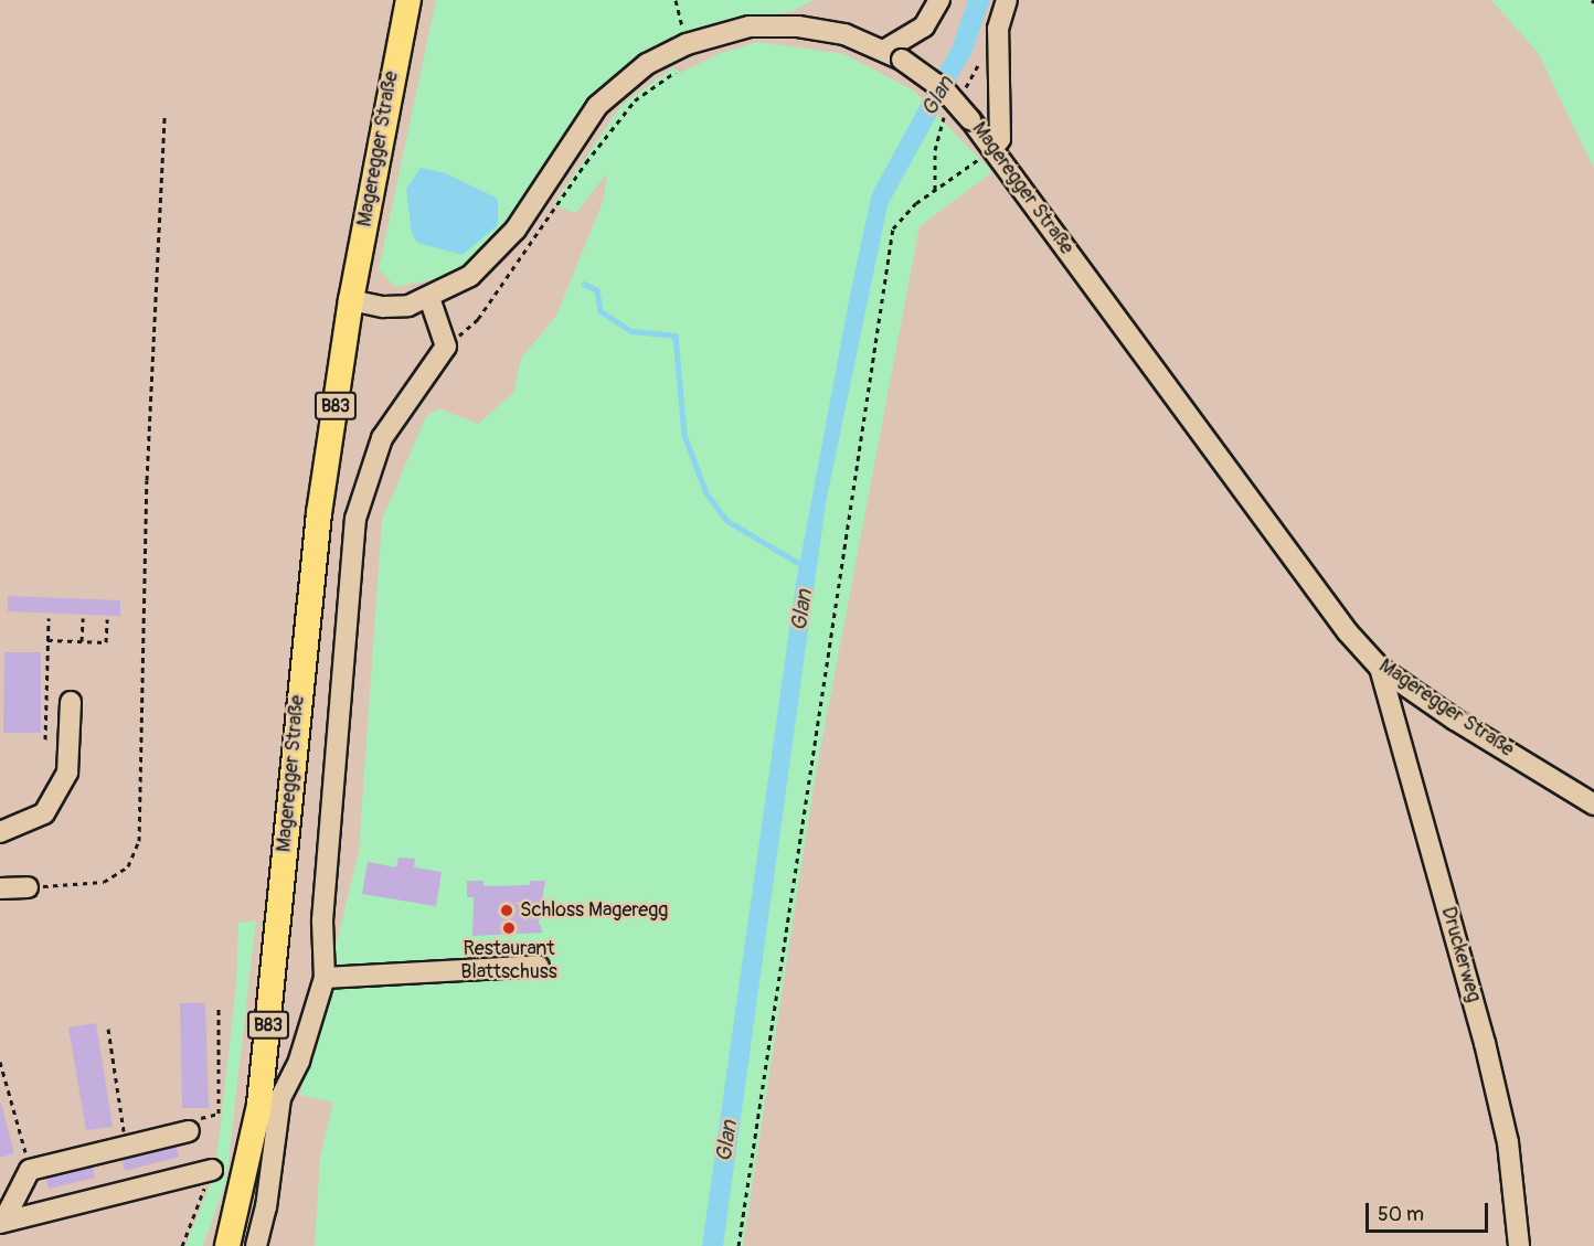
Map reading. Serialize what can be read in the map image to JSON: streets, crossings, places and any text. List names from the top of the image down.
{
  "streets": {
    "main road": ["Mageregger Straße", "B83"],
    "street": ["Druckerweg"]
  },
  "crossings": [
    ["Mageregger Straße", "Druckerweg"]
  ],
  "water": ["Glan"],
  "places": ["Schloss Mageregg", "Restaurant Blattschuss"],
  "scale_bar": "50 m"
}
